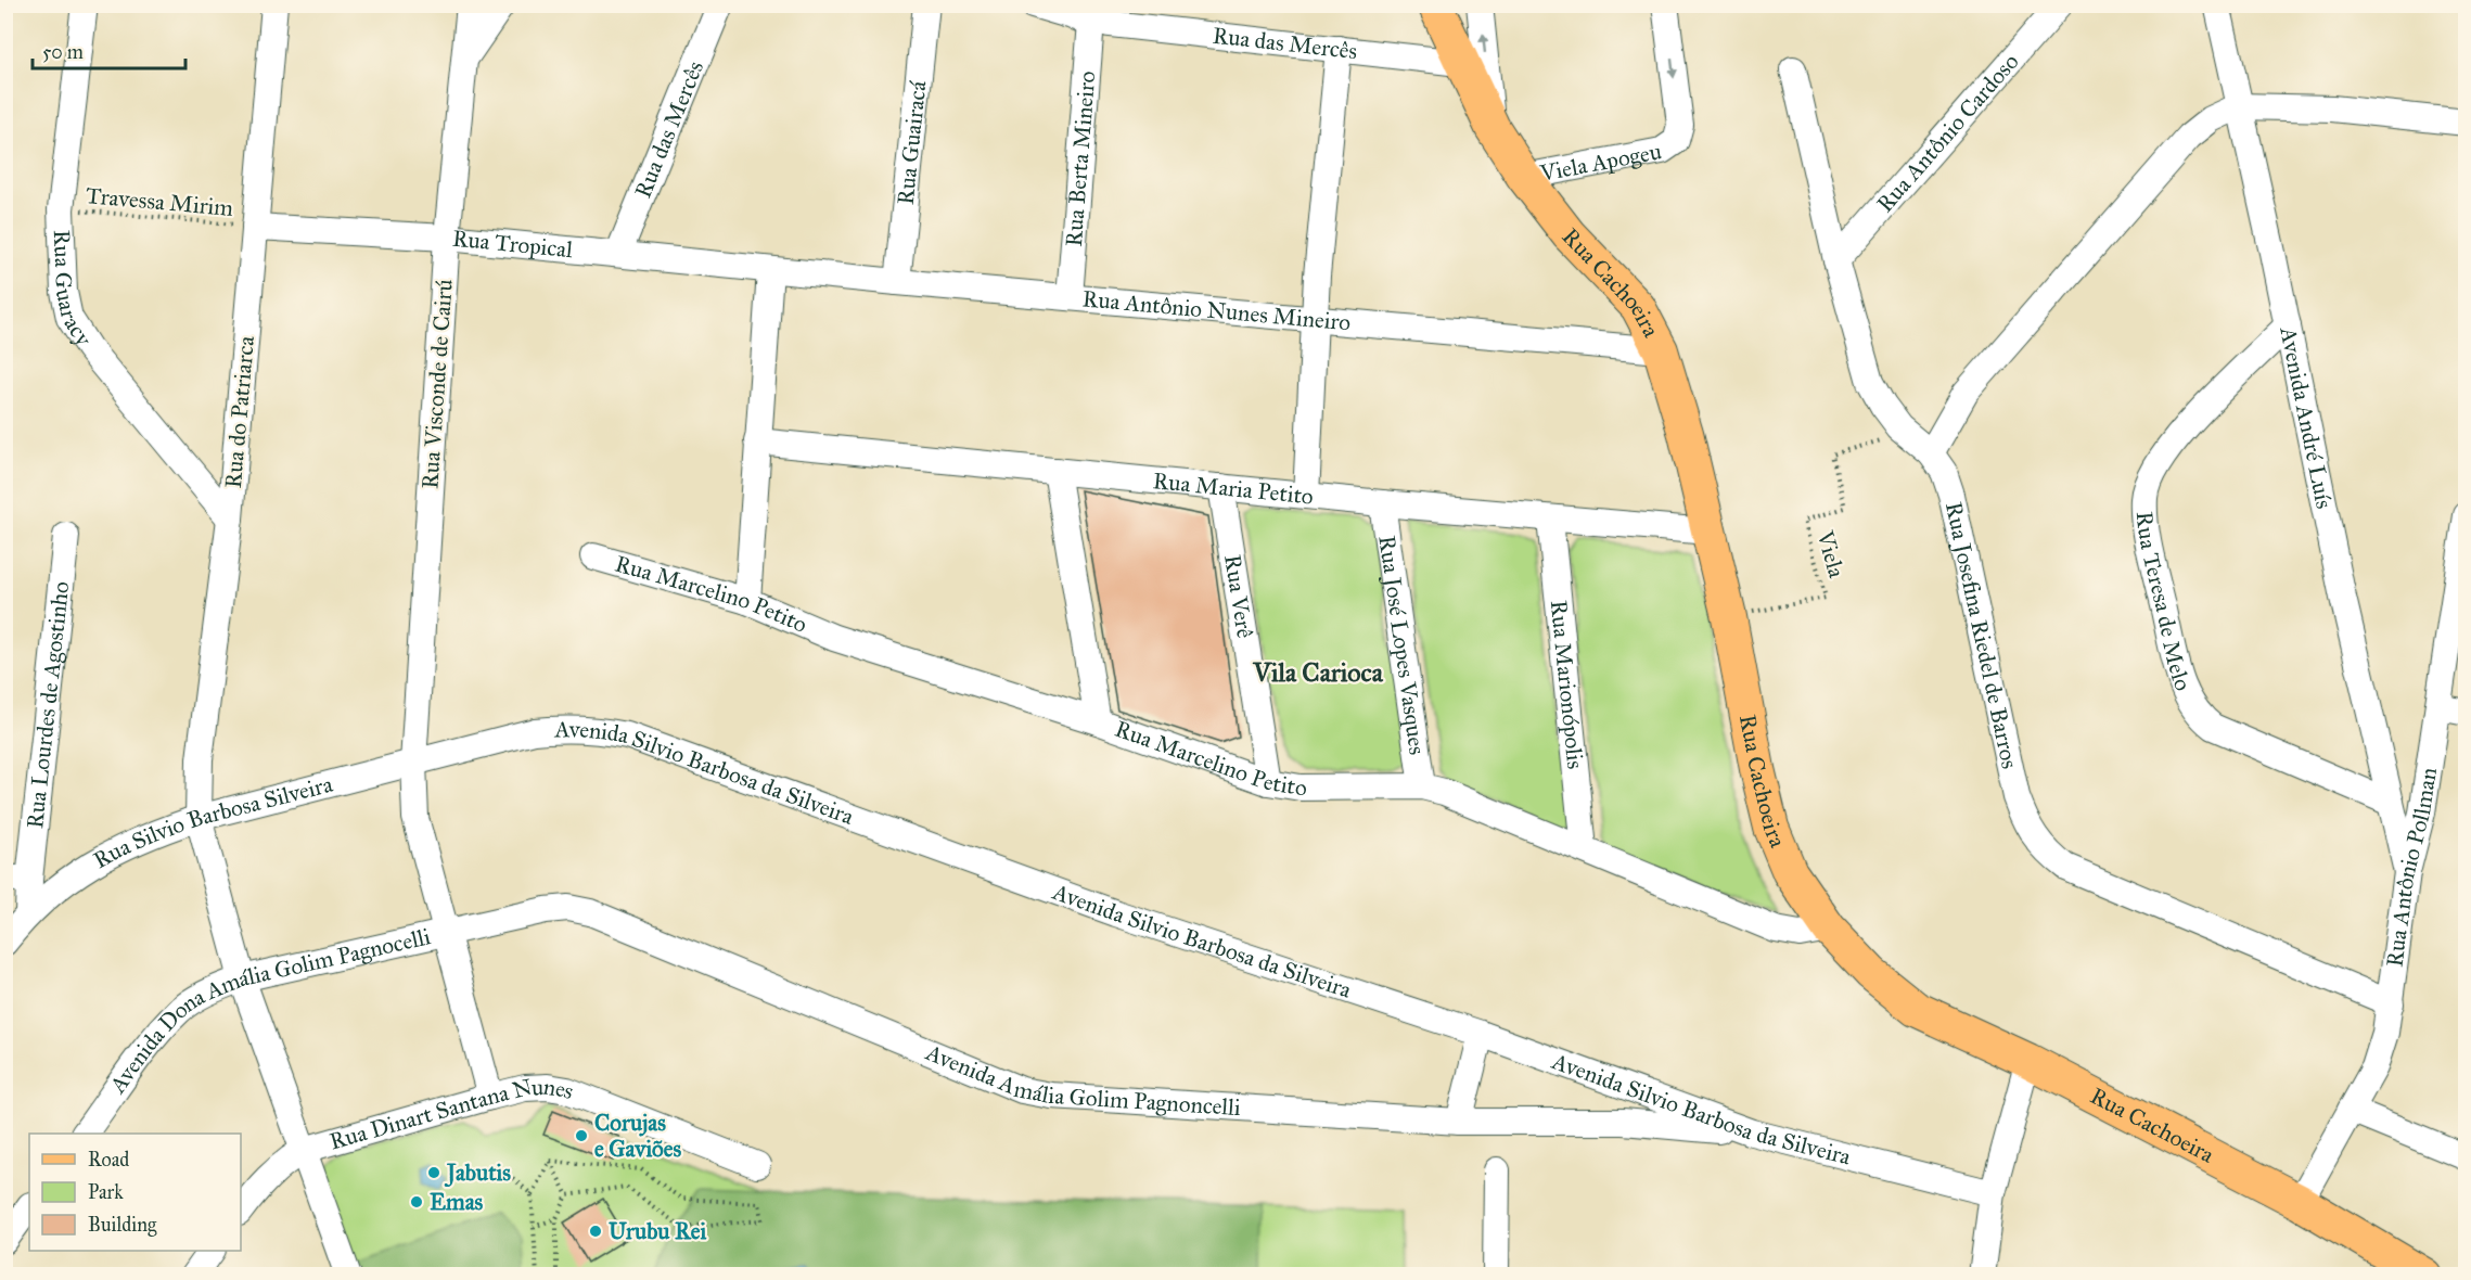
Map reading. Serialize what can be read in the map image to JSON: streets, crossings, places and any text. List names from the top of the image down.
{
  "streets": {
    "main road": ["Rua Cachoeira"],
    "street": [
      "Rua das Mercês",
      "Rua Antônio Cardoso",
      "Rua Guairacá",
      "Rua Berta Mineiro",
      "Viela Apogeu",
      "Rua Tropical",
      "Rua Guaracy",
      "Rua Antônio Nunes Mineiro",
      "Rua Visconde de Cairú",
      "Rua do Patriarca",
      "Avenida André Luís",
      "Rua Maria Petito",
      "Rua Marcelino Petito",
      "Rua Verê",
      "Rua Teresa de Melo",
      "Rua Josefina Riedel de Barros",
      "Rua José Lopes Vasques",
      "Rua Marionópolis",
      "Rua Lourdes de Agostinho",
      "Avenida Silvio Barbosa da Silveira",
      "Rua Silvio Barbosa Silveira",
      "Rua Antônio Pollman",
      "Avenida Dona Amália Golim Pagnocelli",
      "Avenida Amália Golim Pagnoncelli",
      "Rua Dinart Santana Nunes"
    ],
    "path": ["Travessa Mirim", "Viela"]
  },
  "crossings": [
    ["Rua das Mercês", "Rua Berta Mineiro"],
    ["Rua das Mercês", "Rua Tropical"],
    ["Rua das Mercês", "Rua Cachoeira"],
    ["Rua Antônio Cardoso", "Rua Josefina Riedel de Barros"],
    ["Rua Guairacá", "Rua Antônio Nunes Mineiro"],
    ["Rua Berta Mineiro", "Rua Antônio Nunes Mineiro"],
    ["Viela Apogeu", "Rua Cachoeira"],
    ["Travessa Mirim", "Rua Tropical"],
    ["Travessa Mirim", "Rua Guaracy"],
    ["Travessa Mirim", "Rua do Patriarca"],
    ["Rua Tropical", "Rua Antônio Nunes Mineiro"],
    ["Rua Tropical", "Rua Visconde de Cairú"],
    ["Rua Tropical", "Rua do Patriarca"],
    ["Rua Cachoeira", "Rua Antônio Nunes Mineiro"],
    ["Rua Cachoeira", "Rua Maria Petito"],
    ["Rua Cachoeira", "Viela"],
    ["Rua Cachoeira", "Rua Marcelino Petito"],
    ["Rua Cachoeira", "Rua Antônio Pollman"],
    ["Rua Guaracy", "Rua do Patriarca"],
    ["Rua Visconde de Cairú", "Avenida Silvio Barbosa da Silveira"],
    ["Rua Visconde de Cairú", "Rua Silvio Barbosa Silveira"],
    ["Rua Visconde de Cairú", "Avenida Dona Amália Golim Pagnocelli"],
    ["Rua Visconde de Cairú", "Avenida Amália Golim Pagnoncelli"],
    ["Rua Visconde de Cairú", "Rua Dinart Santana Nunes"],
    ["Rua do Patriarca", "Rua Silvio Barbosa Silveira"],
    ["Rua do Patriarca", "Avenida Dona Amália Golim Pagnocelli"],
    ["Rua do Patriarca", "Rua Dinart Santana Nunes"],
    ["Avenida André Luís", "Rua Teresa de Melo"],
    ["Avenida André Luís", "Rua Antônio Pollman"],
    ["Rua Maria Petito", "Rua Verê"],
    ["Rua Maria Petito", "Rua José Lopes Vasques"],
    ["Rua Maria Petito", "Rua Marionópolis"],
    ["Viela", "Rua Josefina Riedel de Barros"],
    ["Rua Marcelino Petito", "Rua Verê"],
    ["Rua Marcelino Petito", "Rua José Lopes Vasques"],
    ["Rua Marcelino Petito", "Rua Marionópolis"],
    ["Rua Josefina Riedel de Barros", "Rua Antônio Pollman"],
    ["Rua Lourdes de Agostinho", "Rua Silvio Barbosa Silveira"],
    ["Avenida Silvio Barbosa da Silveira", "Rua Silvio Barbosa Silveira"],
    ["Avenida Silvio Barbosa da Silveira", "Avenida Amália Golim Pagnoncelli"],
    ["Avenida Dona Amália Golim Pagnocelli", "Avenida Amália Golim Pagnoncelli"]
  ],
  "districts": ["Vila Carioca"],
  "places": [
    "Corujas e Gaviões",
    "Jabutis",
    "Emas",
    "Urubu Rei"
  ],
  "legend": ["Road", "Park", "Building"],
  "scale_bar": "50 m"
}
